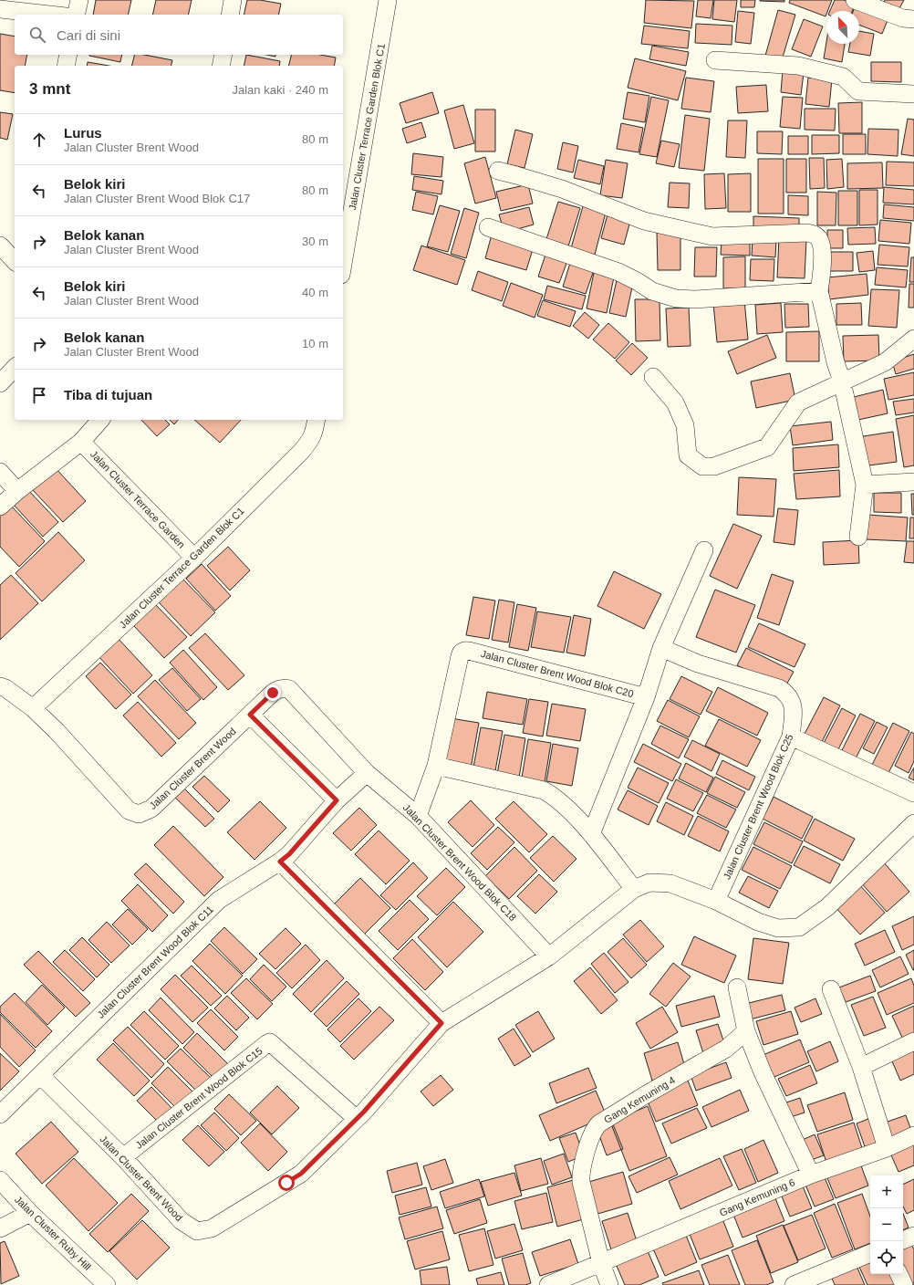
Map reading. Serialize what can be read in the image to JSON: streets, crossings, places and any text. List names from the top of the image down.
{
  "streets": {
    "street": [
      "Jalan Cluster Terrace Garden Blok C1",
      "Jalan Cluster Terrace Garden",
      "Jalan Cluster Brent Wood Blok C20",
      "Jalan Cluster Brent Wood",
      "Jalan Cluster Brent Wood Blok C25",
      "Jalan Cluster Brent Wood Blok C18",
      "Jalan Cluster Brent Wood Blok C11",
      "Jalan Cluster Brent Wood Blok C15",
      "Gang Kemuning 4",
      "Gang Kemuning 6",
      "Jalan Cluster Ruby Hill"
    ]
  },
  "crossings": [
    ["Jalan Cluster Terrace Garden Blok C1", "Jalan Cluster Terrace Garden"],
    ["Jalan Cluster Terrace Garden Blok C1", "Jalan Cluster Brent Wood"],
    ["Jalan Cluster Brent Wood Blok C20", "Jalan Cluster Brent Wood Blok C25"],
    ["Jalan Cluster Brent Wood", "Jalan Cluster Brent Wood Blok C25"],
    ["Jalan Cluster Brent Wood", "Jalan Cluster Brent Wood Blok C18"],
    ["Jalan Cluster Brent Wood", "Jalan Cluster Brent Wood Blok C11"],
    ["Jalan Cluster Brent Wood", "Jalan Cluster Brent Wood Blok C15"],
    ["Gang Kemuning 4", "Gang Kemuning 6"]
  ],
  "north": "top left",
  "page": {
    "search": "Cari di sini",
    "heading": ["3 mnt", "Jalan kaki · 240 m"],
    "list": [
      ["Lurus", "Jalan Cluster Brent Wood", "80 m"],
      ["Belok kiri", "Jalan Cluster Brent Wood Blok C17", "80 m"],
      ["Belok kanan", "Jalan Cluster Brent Wood", "30 m"],
      ["Belok kiri", "Jalan Cluster Brent Wood", "40 m"],
      ["Belok kanan", "Jalan Cluster Brent Wood", "10 m"],
      "Tiba di tujuan"
    ],
    "map_buttons": ["+", "−"]
  }
}
